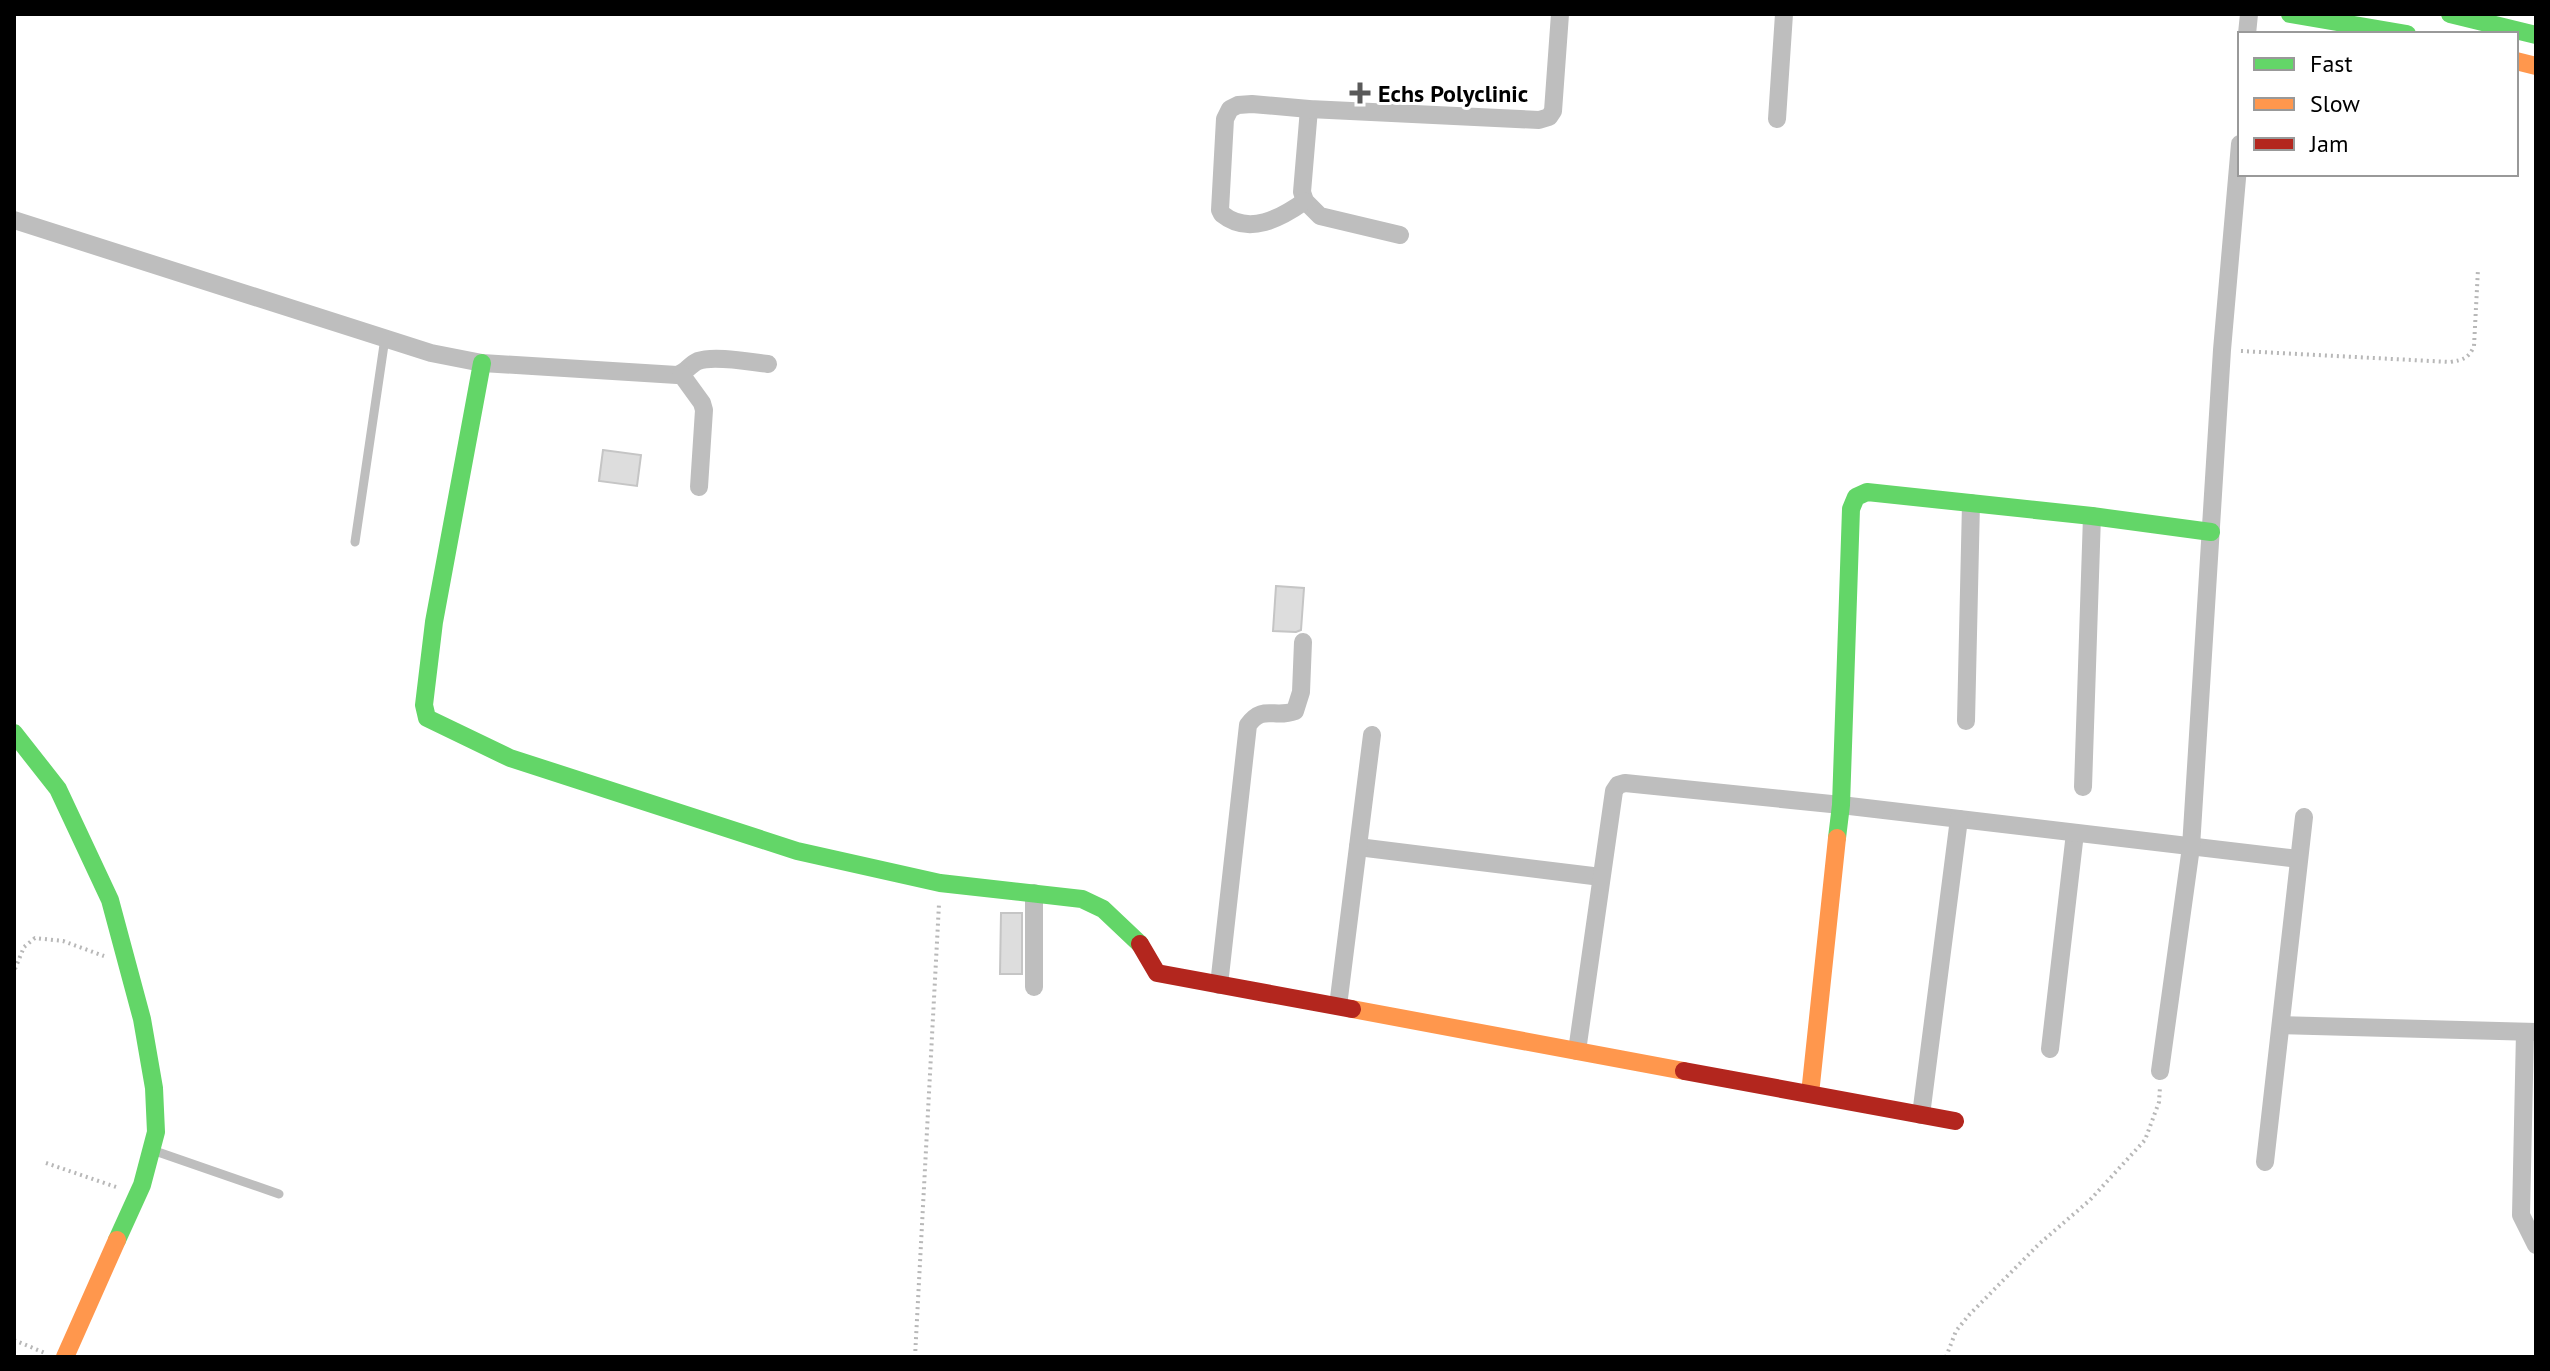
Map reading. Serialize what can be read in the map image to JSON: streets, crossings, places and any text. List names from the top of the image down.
{
  "places": {
    "health": ["Echs Polyclinic"]
  },
  "legend": ["Fast", "Slow", "Jam"]
}
